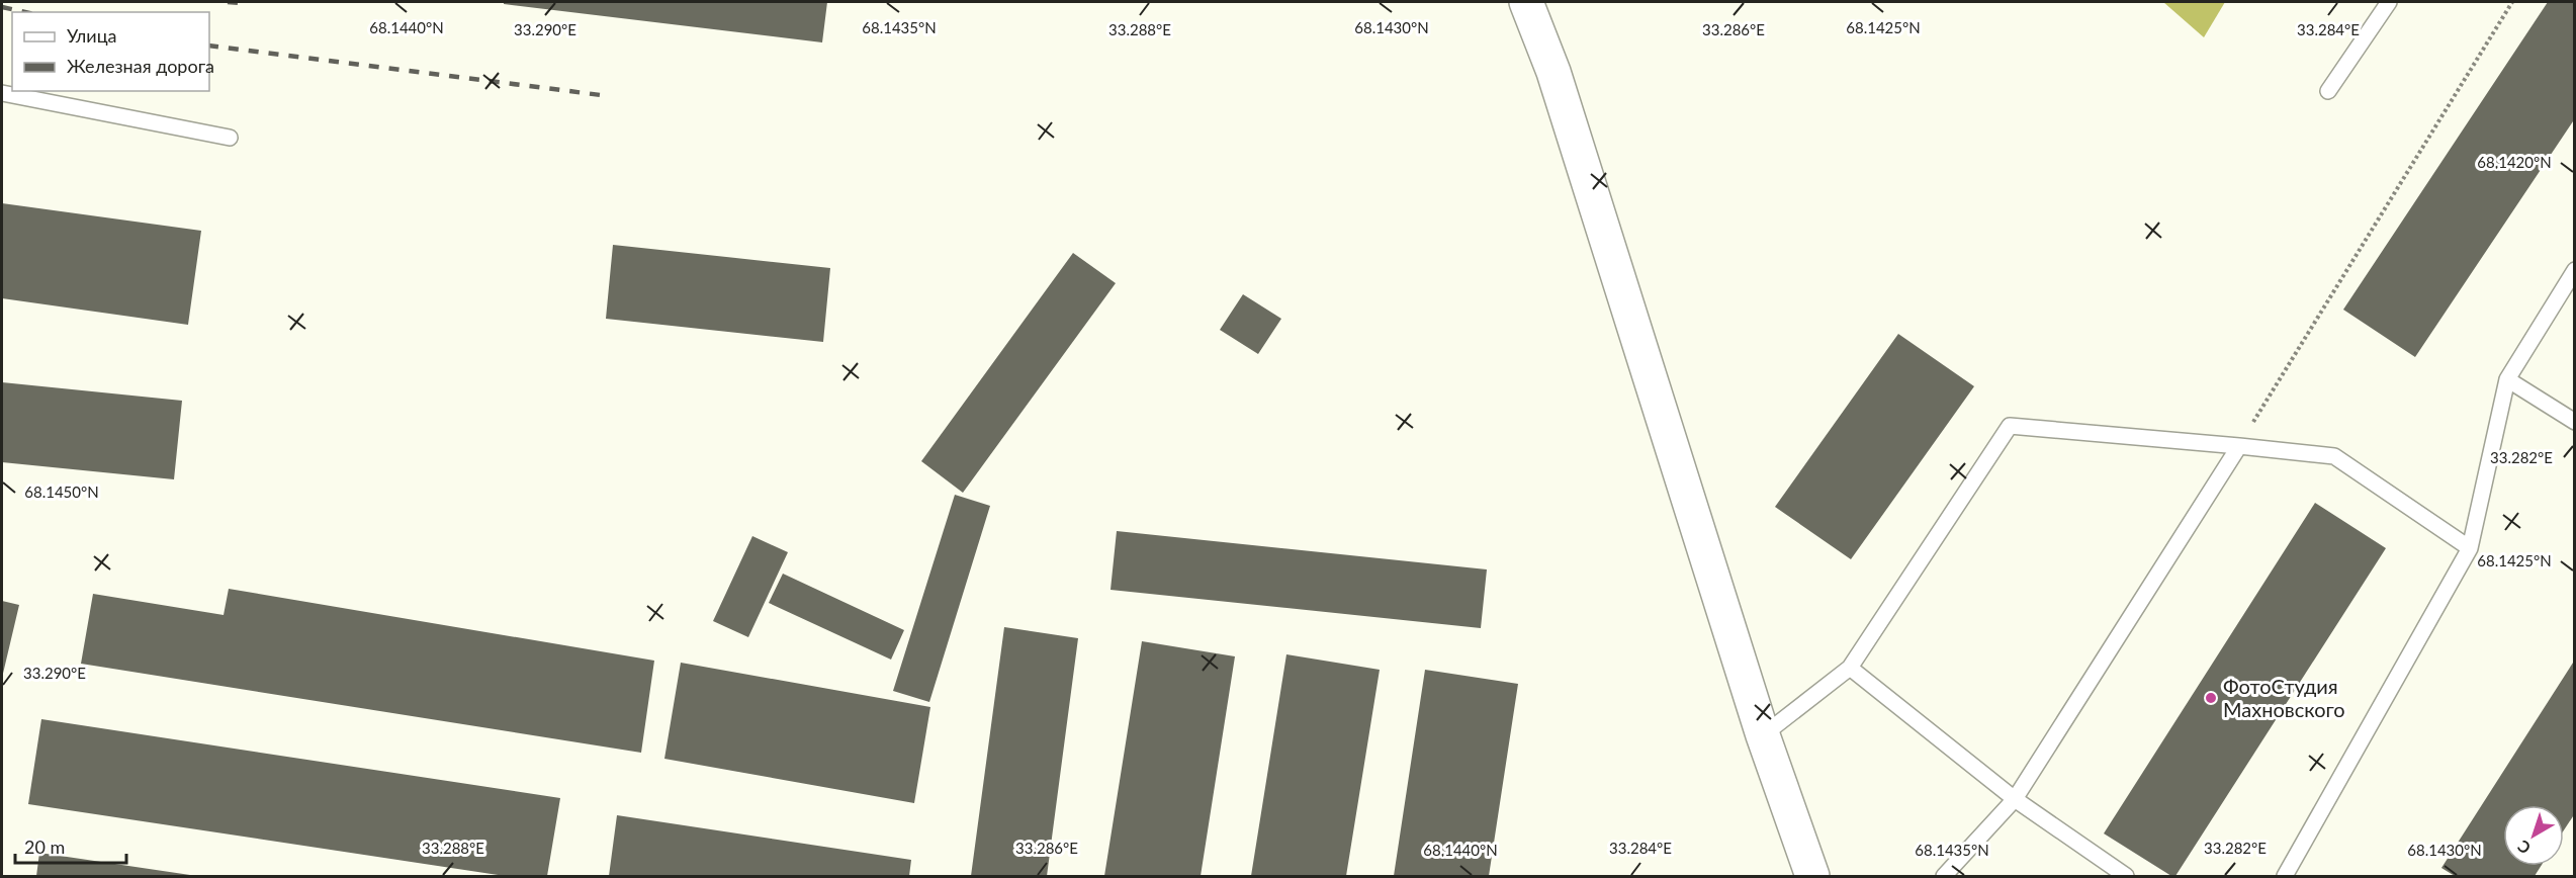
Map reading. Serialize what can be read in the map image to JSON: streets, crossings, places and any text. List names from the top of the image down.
{
  "places": ["ФотоСтудия Махновского"],
  "legend": ["Улица", "Железная дорога"],
  "scale_bar": "20 m",
  "north": "bottom left",
  "coordinates": [
    "68.1440°N",
    "68.1435°N",
    "68.1430°N",
    "68.1425°N",
    "33.290°E",
    "33.288°E",
    "33.286°E",
    "33.284°E",
    "68.1420°N",
    "33.282°E",
    "68.1450°N"
  ]
}
